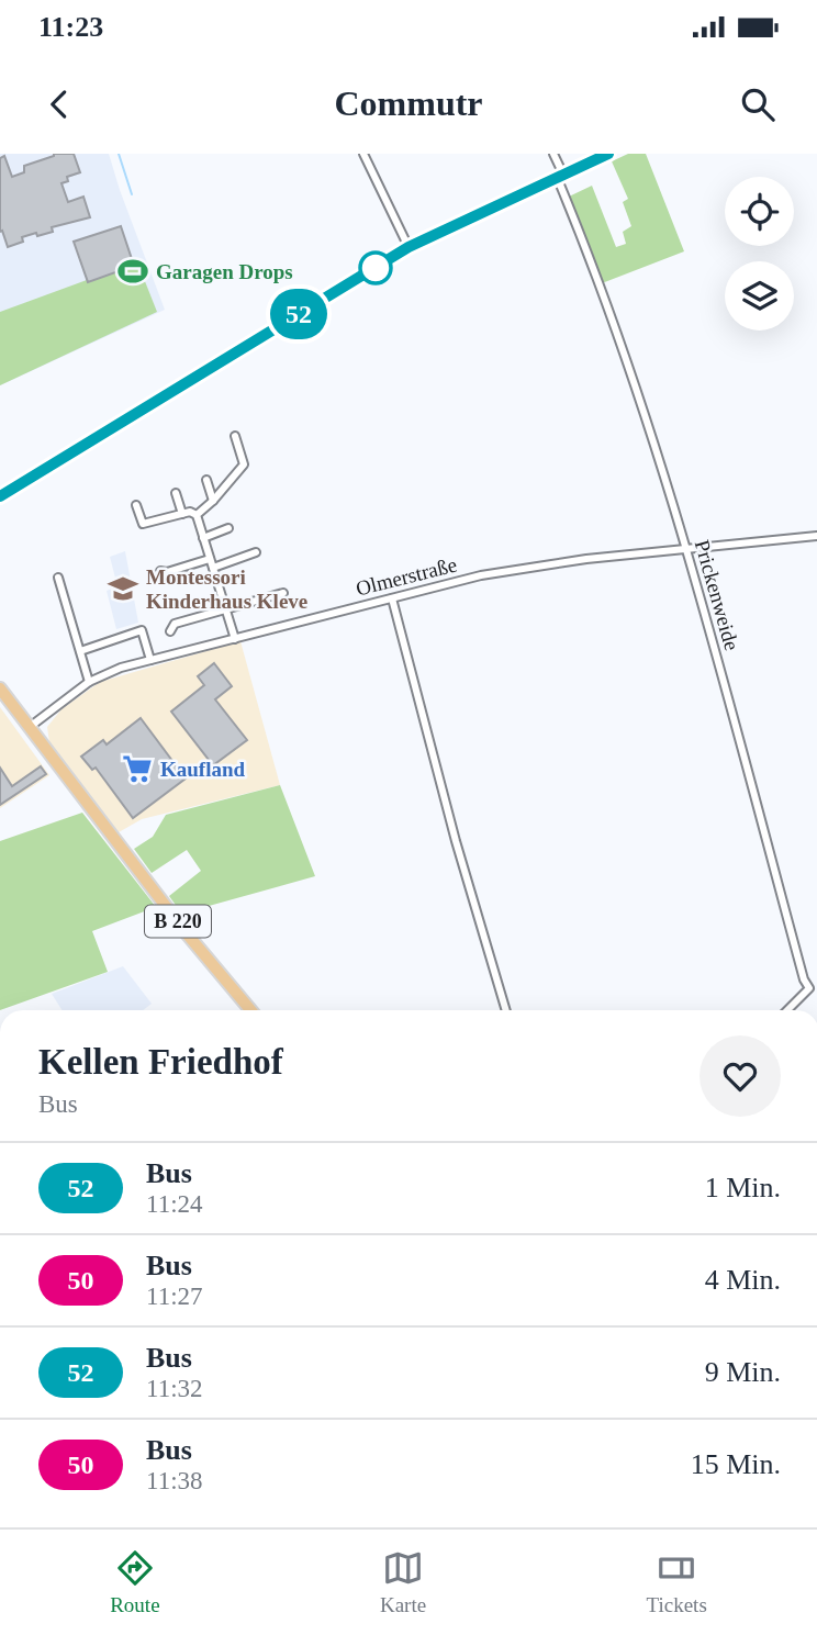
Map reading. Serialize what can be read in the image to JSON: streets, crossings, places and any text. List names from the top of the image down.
{
  "streets": {
    "main road": ["B 220"],
    "street": ["Olmerstraße", "Prickenweide"]
  },
  "crossings": [
    ["Olmerstraße", "Prickenweide"],
    ["Olmerstraße", "B 220"]
  ],
  "places": {
    "sports": ["Garagen Drops"],
    "school or university": ["Montessori Kinderhaus Kleve"],
    "supermarket": ["Kaufland"]
  },
  "lines": ["bus line 52"],
  "page": {
    "status": "11:23",
    "header": "Commutr",
    "on_map": "52",
    "heading": ["Kellen Friedhof", "Bus"],
    "list": [
      {
        "mark": "52",
        "name": "Bus",
        "note": "11:24",
        "value": "1 Min."
      },
      {
        "mark": "50",
        "name": "Bus",
        "note": "11:27",
        "value": "4 Min."
      },
      {
        "mark": "52",
        "name": "Bus",
        "note": "11:32",
        "value": "9 Min."
      },
      {
        "mark": "50",
        "name": "Bus",
        "note": "11:38",
        "value": "15 Min."
      }
    ],
    "tabs": ["Route", "Karte", "Tickets"]
  }
}
